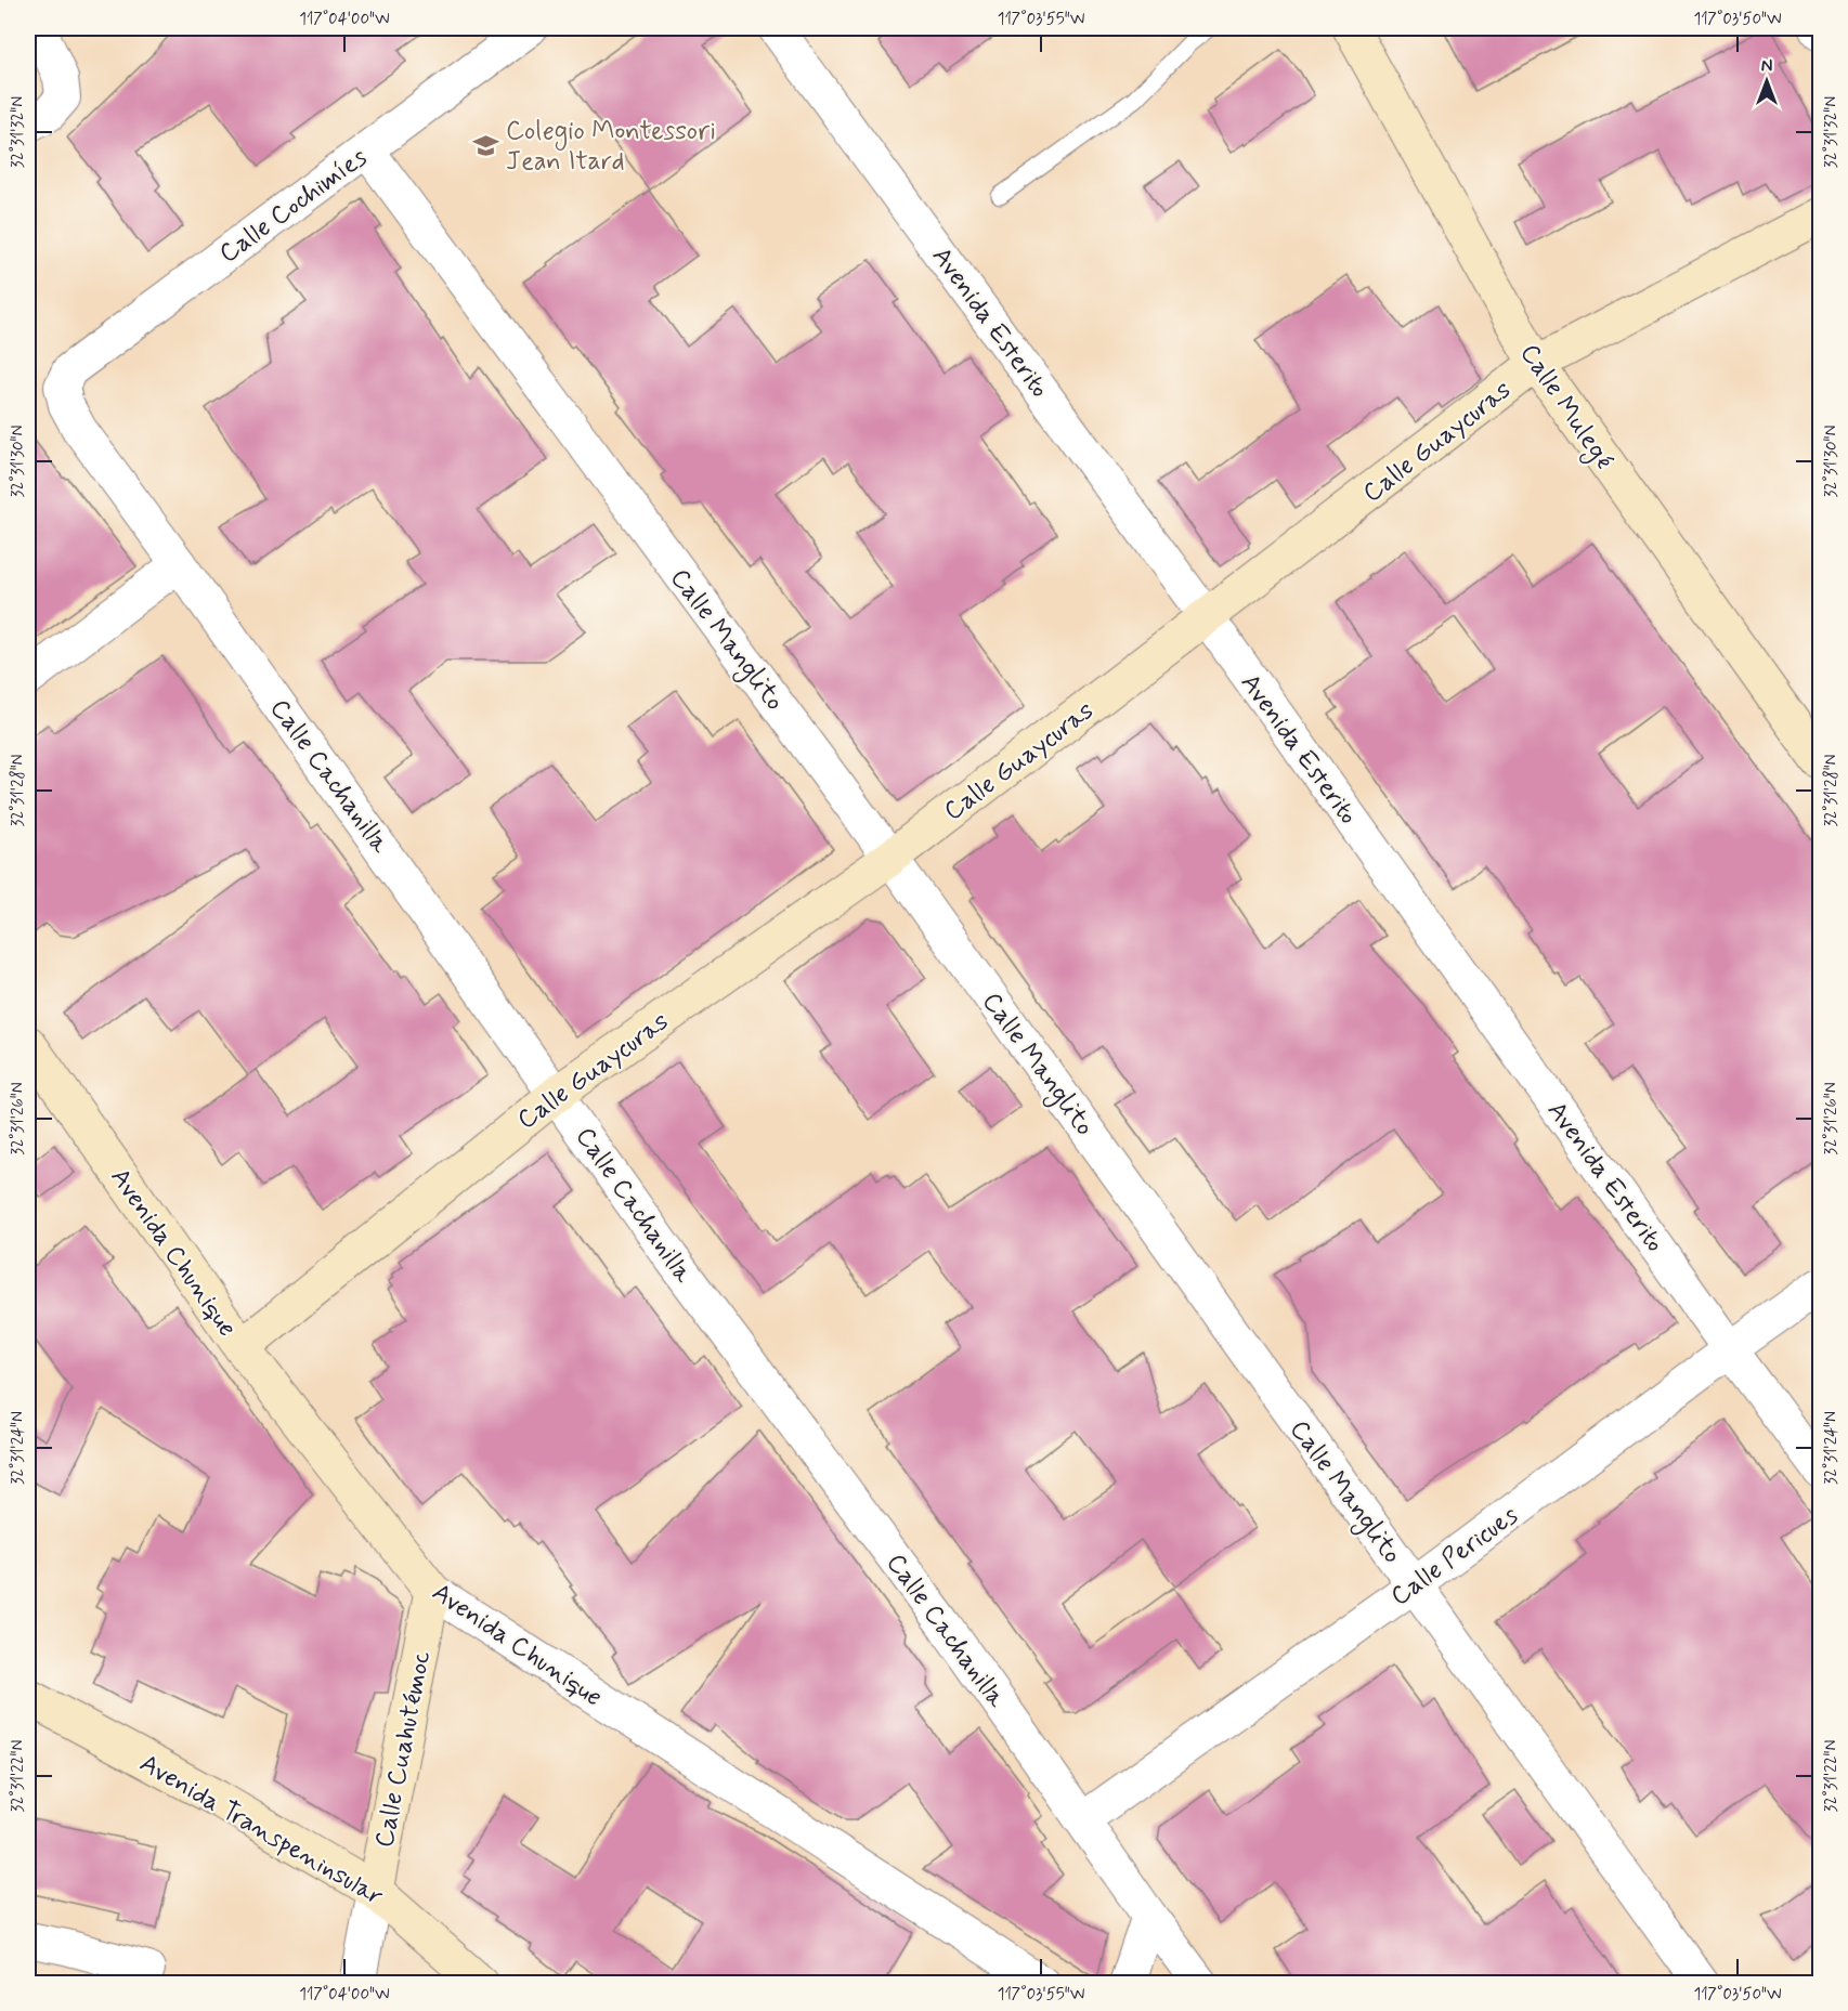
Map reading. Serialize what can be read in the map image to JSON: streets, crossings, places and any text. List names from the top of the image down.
{
  "streets": {
    "street": [
      "Calle Cochimíes",
      "Avenida Esterito",
      "Calle Mulegé",
      "Calle Guaycuras",
      "Calle Manglito",
      "Calle Cachanilla",
      "Avenida Chunique",
      "Calle Pericues",
      "Calle Cuahutémoc",
      "Avenida Transpeninsular"
    ]
  },
  "crossings": [
    ["Calle Cochimíes", "Calle Manglito"],
    ["Calle Cochimíes", "Calle Cachanilla"],
    ["Avenida Esterito", "Calle Guaycuras"],
    ["Avenida Esterito", "Calle Pericues"],
    ["Calle Mulegé", "Calle Guaycuras"],
    ["Calle Guaycuras", "Calle Manglito"],
    ["Calle Guaycuras", "Calle Cachanilla"],
    ["Calle Guaycuras", "Avenida Chunique"],
    ["Calle Manglito", "Calle Pericues"],
    ["Calle Cachanilla", "Calle Pericues"],
    ["Avenida Chunique", "Calle Cuahutémoc"],
    ["Calle Cuahutémoc", "Avenida Transpeninsular"]
  ],
  "places": {
    "school or university": ["Colegio Montessori Jean Itard"]
  },
  "north": "top",
  "coordinates": [
    "117°04'00\"W",
    "117°03'55\"W",
    "117°03'50\"W",
    "32°31'32\"N",
    "32°31'30\"N",
    "32°31'28\"N",
    "32°31'26\"N",
    "32°31'24\"N",
    "32°31'22\"N"
  ]
}
